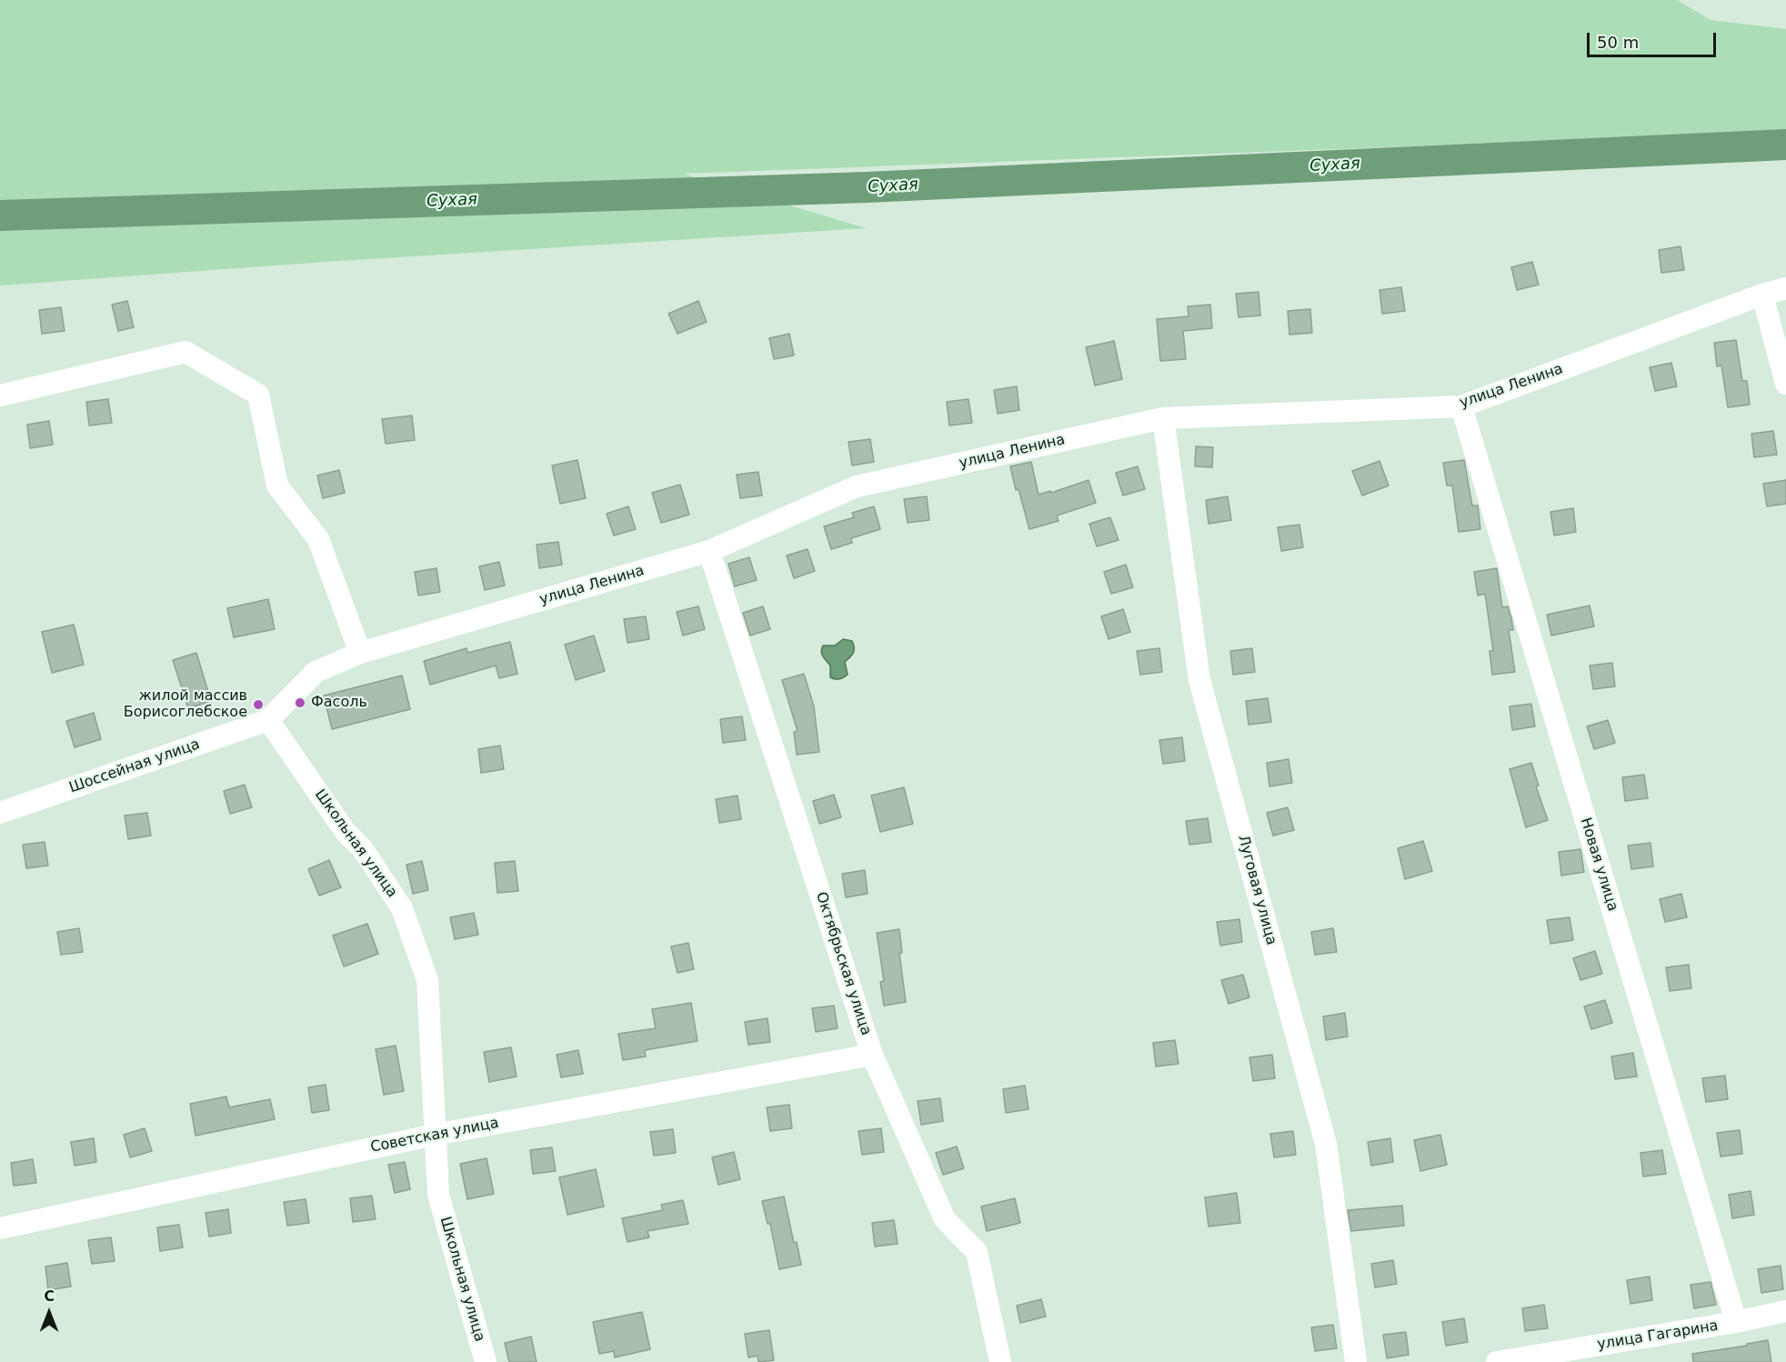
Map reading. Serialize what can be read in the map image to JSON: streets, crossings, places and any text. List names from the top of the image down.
{
  "streets": {
    "street": [
      "улица Ленина",
      "Шоссейная улица",
      "Школьная улица",
      "Новая улица",
      "Луговая улица",
      "Октябрьская улица",
      "Советская улица",
      "улица Гагарина"
    ]
  },
  "crossings": [
    ["улица Ленина", "Шоссейная улица"],
    ["улица Ленина", "Школьная улица"],
    ["улица Ленина", "Новая улица"],
    ["улица Ленина", "Луговая улица"],
    ["улица Ленина", "Октябрьская улица"],
    ["Шоссейная улица", "Школьная улица"],
    ["Школьная улица", "Советская улица"],
    ["Новая улица", "улица Гагарина"],
    ["Октябрьская улица", "Советская улица"]
  ],
  "water": ["Сухая"],
  "places": ["Фасоль", "жилой массив Борисоглебское"],
  "scale_bar": "50 m",
  "north": "top"
}
